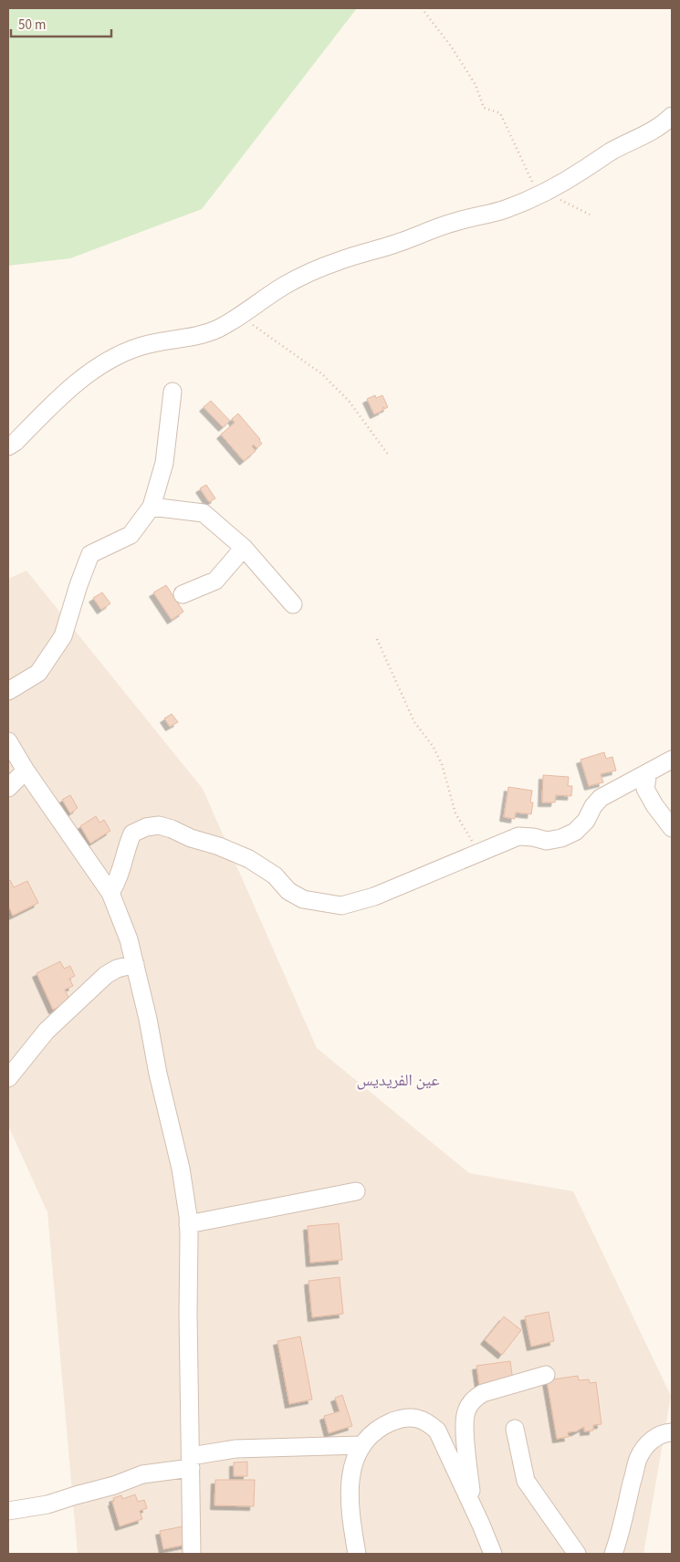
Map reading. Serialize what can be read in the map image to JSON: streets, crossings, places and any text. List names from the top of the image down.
{
  "districts": ["عين الفريديس"],
  "scale_bar": "50 m"
}
